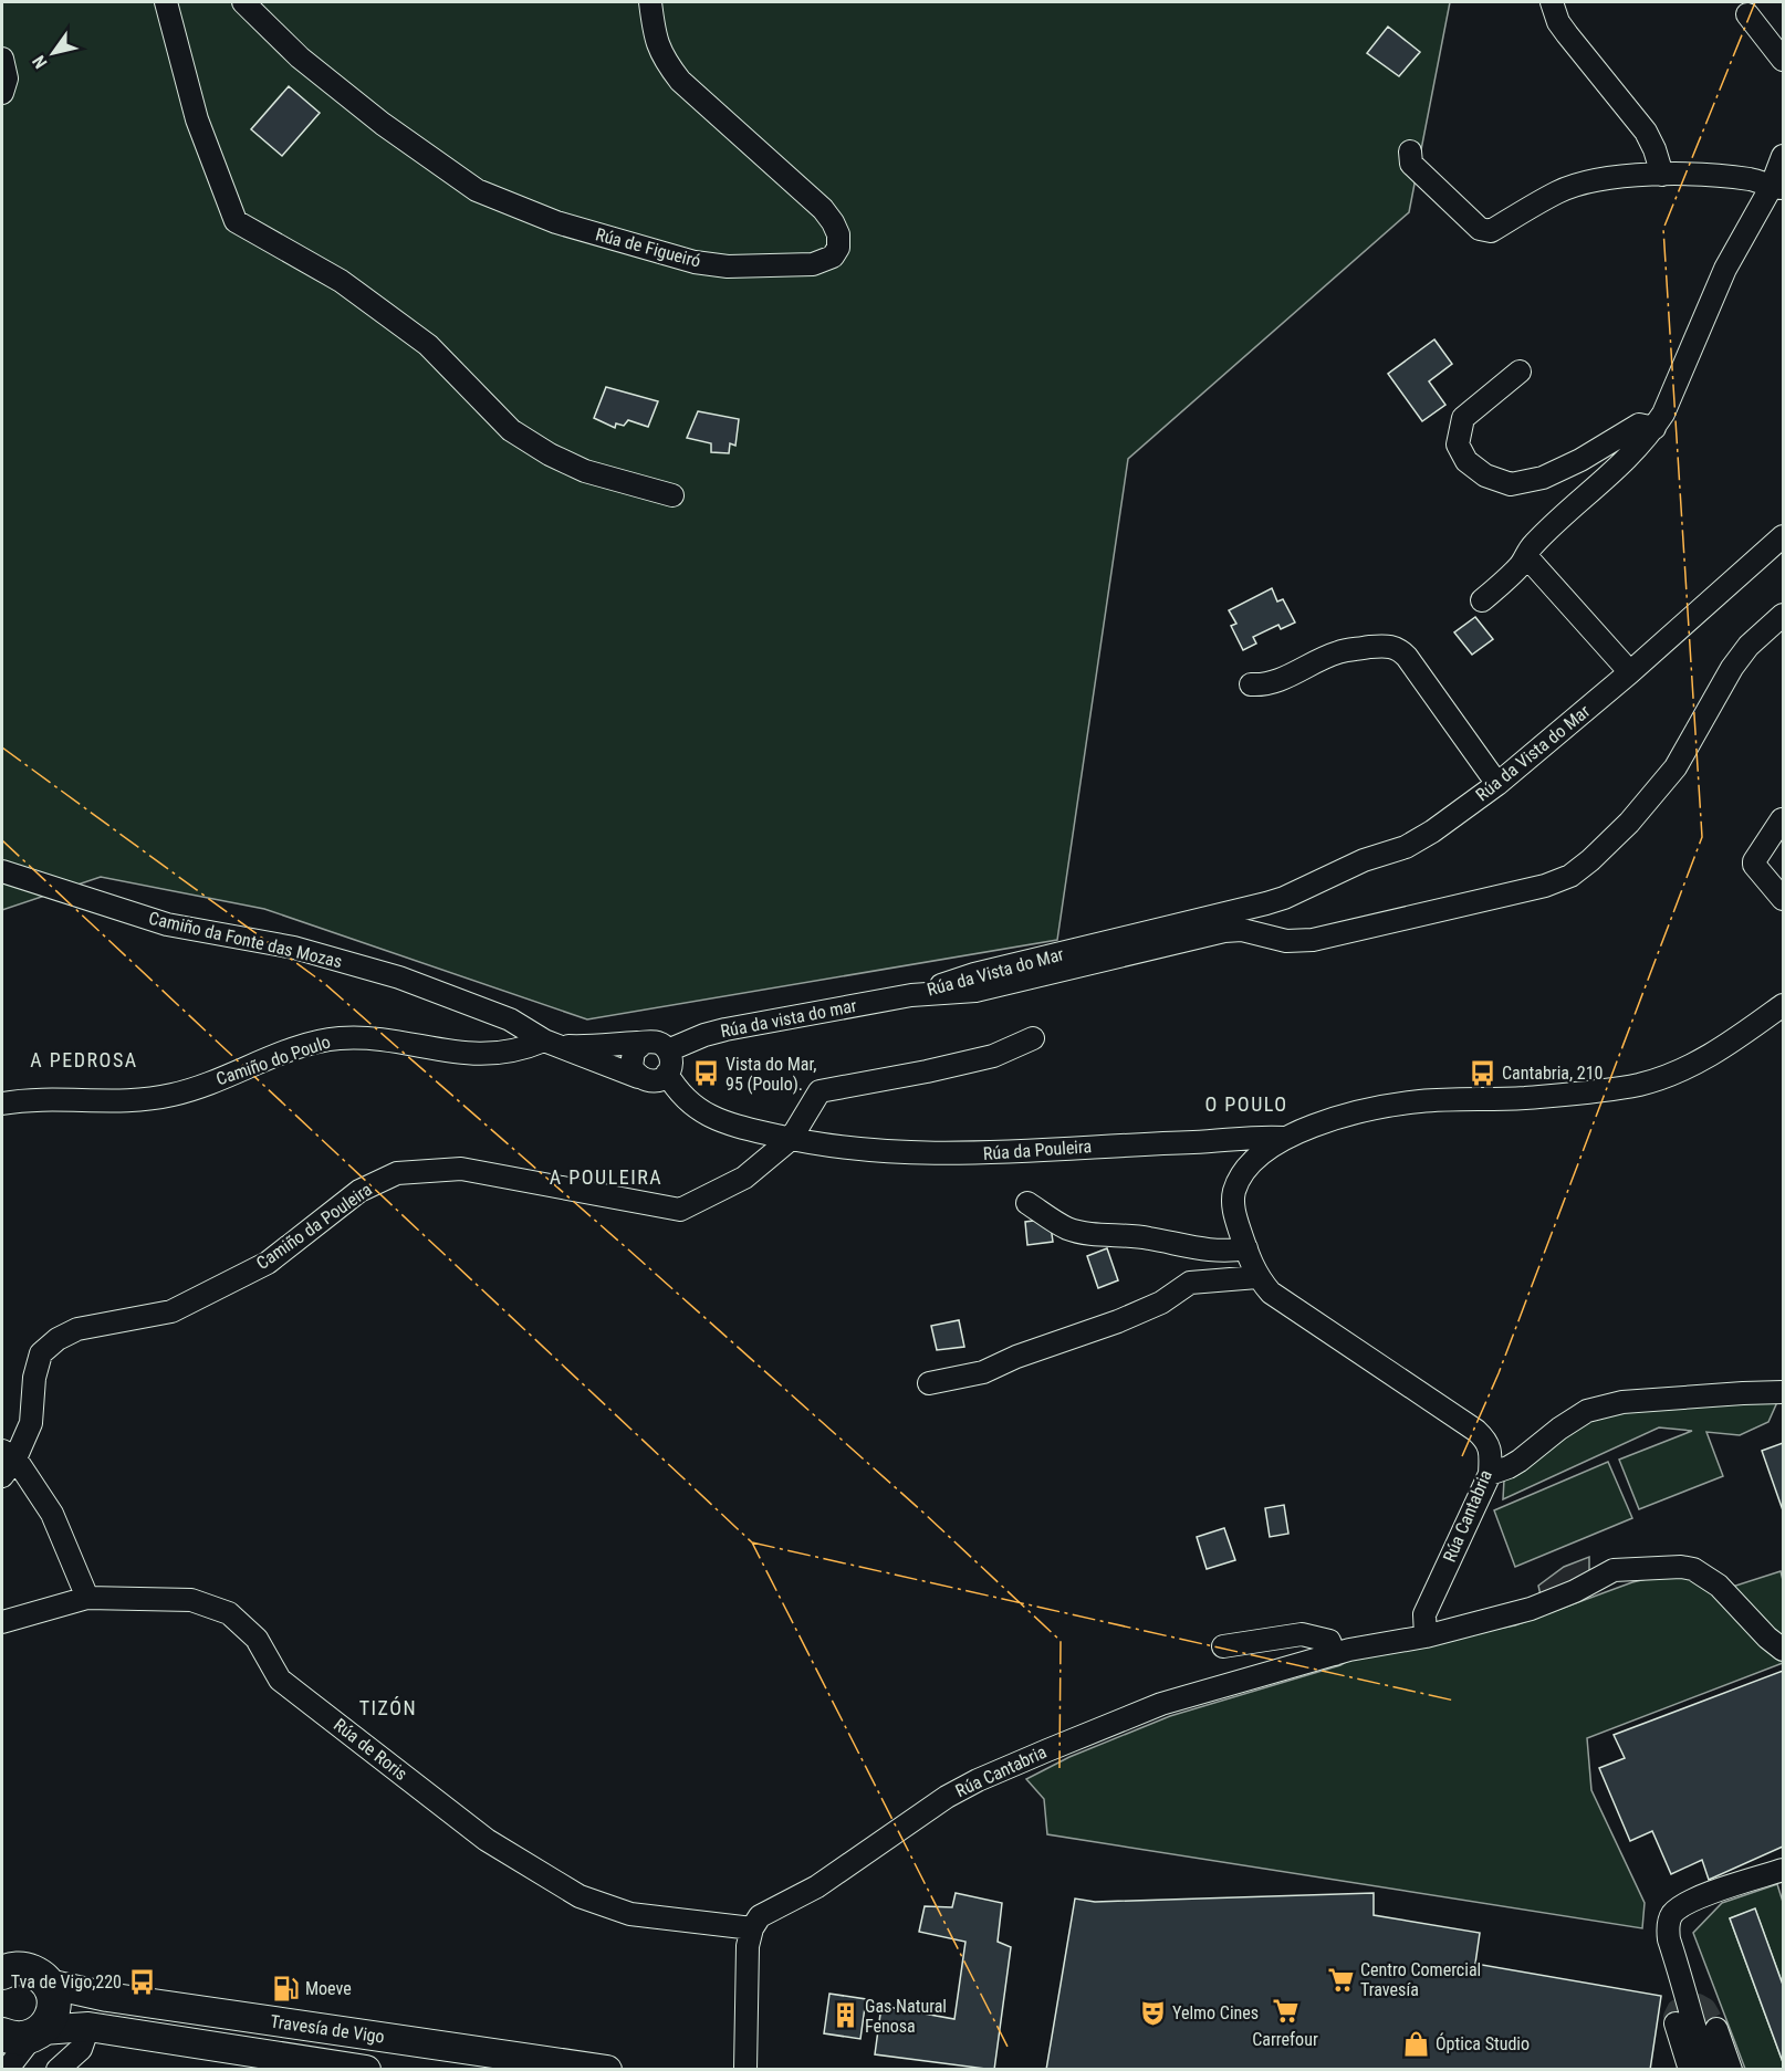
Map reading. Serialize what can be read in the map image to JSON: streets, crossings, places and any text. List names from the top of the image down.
{
  "streets": {
    "main road": ["Travesía de Vigo"],
    "street": [
      "Rúa de Figueiró",
      "Rúa da Vista do Mar",
      "Camiño da Fonte das Mozas",
      "Rúa da vista do mar",
      "Camiño do Poulo",
      "Rúa da Pouleira",
      "Camiño da Pouleira",
      "Rúa Cantabria",
      "Rúa de Roris"
    ]
  },
  "crossings": [
    ["Rúa da Vista do Mar", "Rúa da vista do mar"],
    ["Camiño da Fonte das Mozas", "Rúa da vista do mar"],
    ["Camiño da Fonte das Mozas", "Camiño do Poulo"],
    ["Camiño da Fonte das Mozas", "Rúa da Pouleira"],
    ["Rúa da vista do mar", "Rúa da Pouleira"],
    ["Rúa da Pouleira", "Camiño da Pouleira"],
    ["Rúa da Pouleira", "Rúa Cantabria"],
    ["Rúa Cantabria", "Rúa de Roris"]
  ],
  "districts": [
    "A PEDROSA",
    "O POULO",
    "A POULEIRA",
    "TIZÓN"
  ],
  "places": {
    "bus stop": ["Cantabria, 210", "Vista do Mar, 95 (Poulo).", "Tva de Vigo,220"],
    "supermarket": ["Centro Comercial Travesía", "Carrefour"],
    "fuel station": ["Moeve"],
    "theatre": ["Yelmo Cines"],
    "building": ["Gas Natural Fenosa"],
    "shop": ["Óptica Studio"]
  },
  "north": "bottom left"
}
